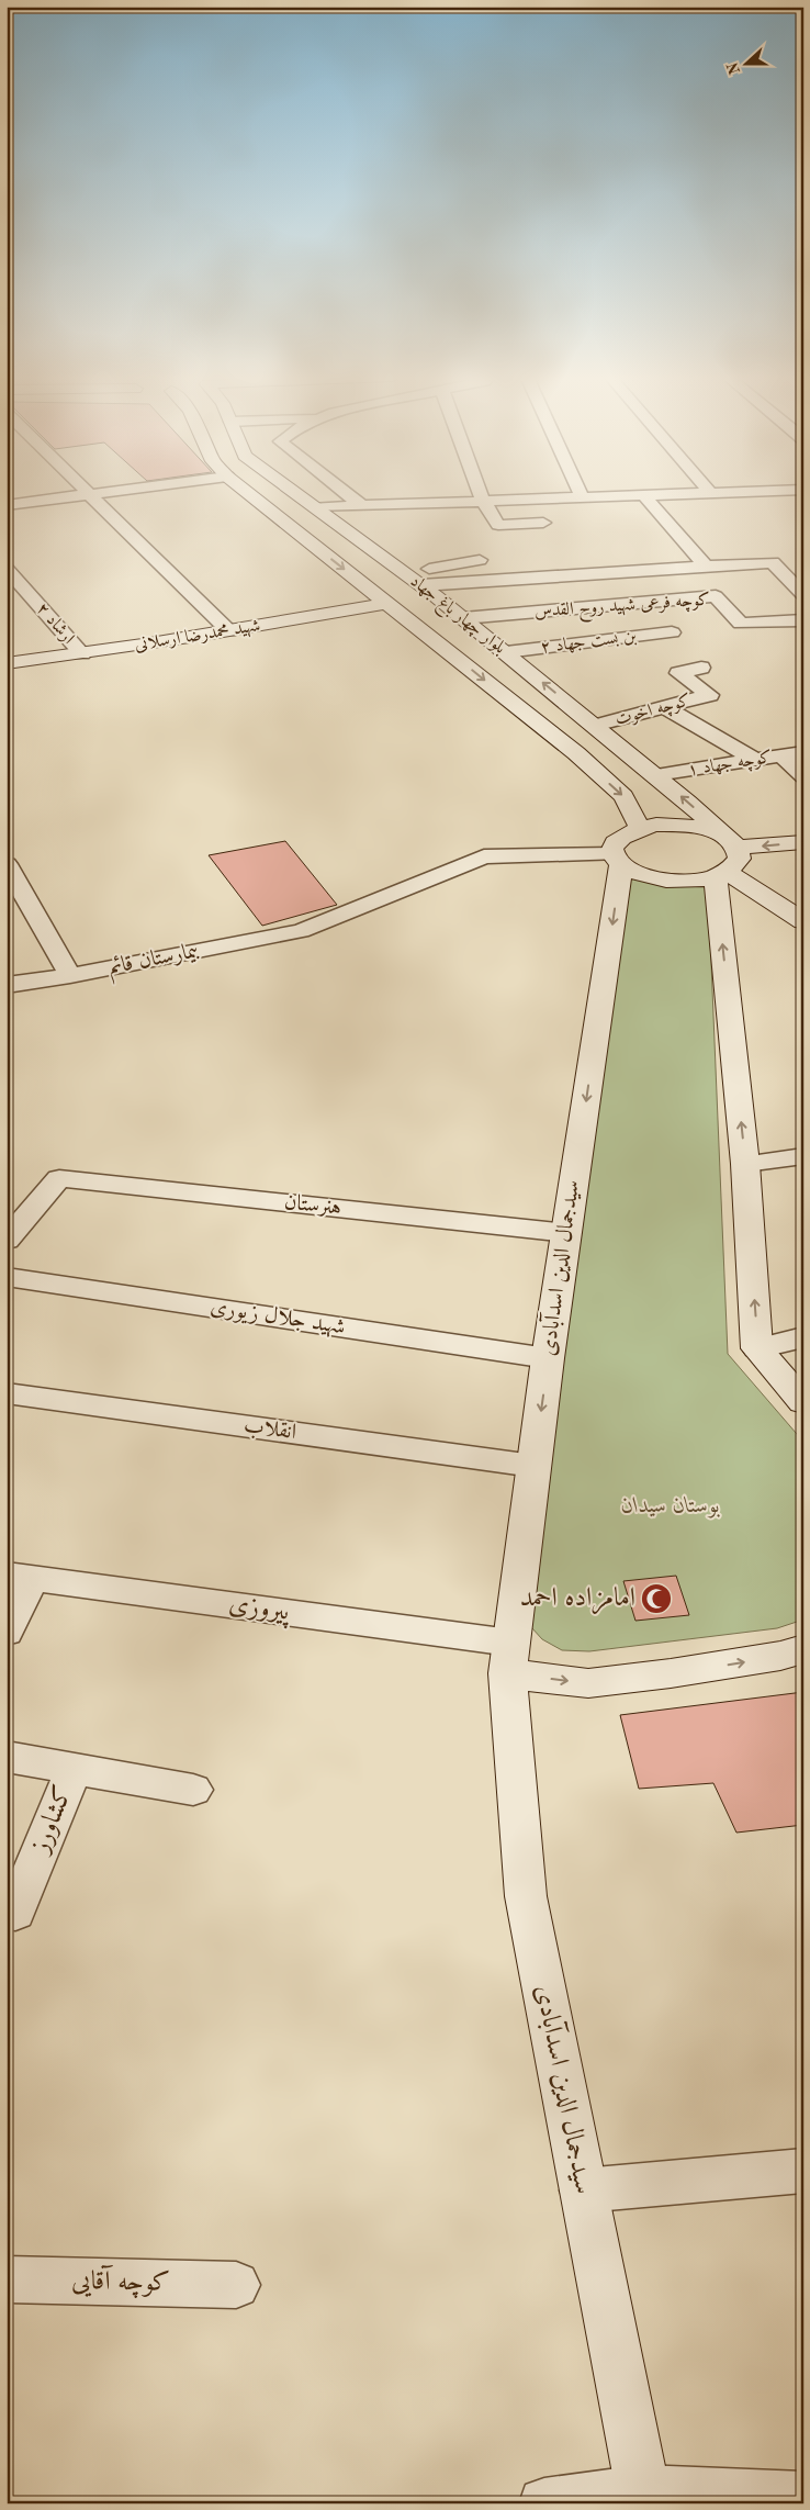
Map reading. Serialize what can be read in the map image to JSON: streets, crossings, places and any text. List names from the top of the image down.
{
  "streets": {
    "street": [
      "کوچه فرعی شهید روح القدس",
      "بلوار چهار باغ جهاد",
      "ارشاد ۲",
      "شهید محمدرضا ارسلانی",
      "بن بست جهاد ۲",
      "کوچه اخوت",
      "کوچه جهاد ۱",
      "بیمارستان قائم",
      "هنرستان",
      "سیدجمال الدین اسدآبادی",
      "شهید جلال زیوری",
      "انقلاب",
      "پیروزی",
      "کشاورز",
      "کوچه آقایی"
    ]
  },
  "crossings": [
    ["کوچه فرعی شهید روح القدس", "بلوار چهار باغ جهاد"],
    ["بلوار چهار باغ جهاد", "شهید محمدرضا ارسلانی"],
    ["بلوار چهار باغ جهاد", "بن بست جهاد ۲"],
    ["بلوار چهار باغ جهاد", "کوچه اخوت"],
    ["بلوار چهار باغ جهاد", "کوچه جهاد ۱"],
    ["ارشاد ۲", "شهید محمدرضا ارسلانی"],
    ["بیمارستان قائم", "سیدجمال الدین اسدآبادی"],
    ["هنرستان", "سیدجمال الدین اسدآبادی"],
    ["سیدجمال الدین اسدآبادی", "شهید جلال زیوری"],
    ["سیدجمال الدین اسدآبادی", "انقلاب"],
    ["سیدجمال الدین اسدآبادی", "پیروزی"]
  ],
  "parks": ["بوستان سیدان"],
  "places": {
    "mosque": ["امامزاده احمد"]
  },
  "north": "left"
}
